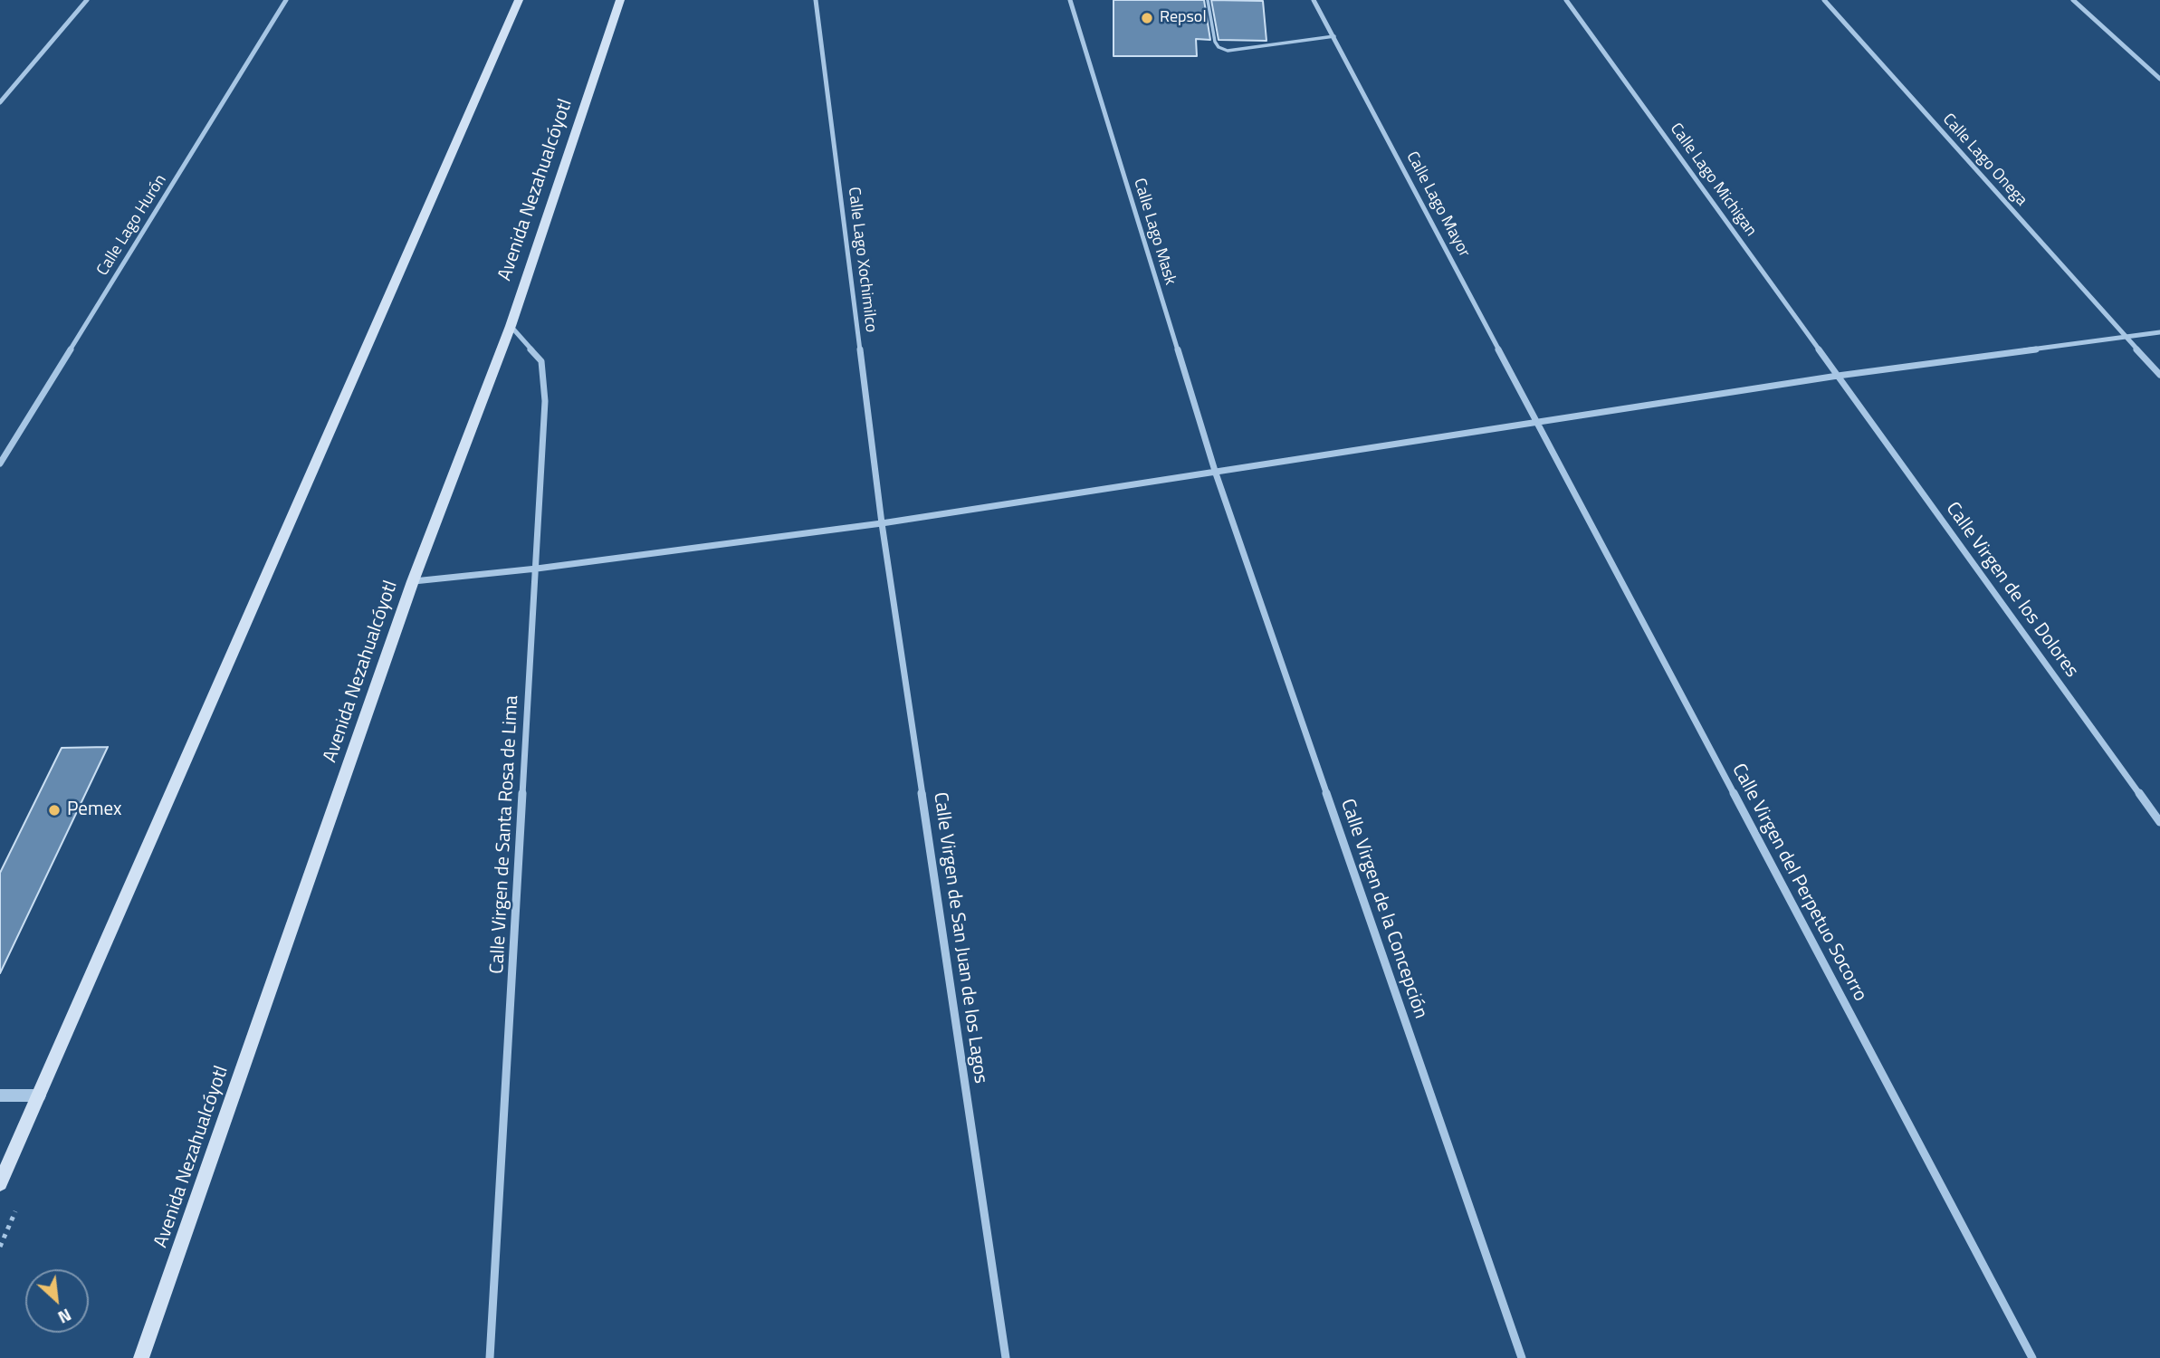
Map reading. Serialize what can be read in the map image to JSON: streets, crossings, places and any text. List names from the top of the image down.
{
  "streets": {
    "main road": ["Avenida Nezahualcóyotl"],
    "street": [
      "Calle Lago Onega",
      "Calle Lago Michigan",
      "Calle Lago Mayor",
      "Calle Lago Hurón",
      "Calle Lago Mask",
      "Calle Lago Xochimilco",
      "Calle Virgen de los Dolores",
      "Calle Virgen de Santa Rosa de Lima",
      "Calle Virgen del Perpetuo Socorro",
      "Calle Virgen de la Concepción",
      "Calle Virgen de San Juan de los Lagos"
    ]
  },
  "crossings": [
    ["Calle Lago Michigan", "Calle Virgen de los Dolores"],
    ["Avenida Nezahualcóyotl", "Calle Virgen de Santa Rosa de Lima"],
    ["Calle Lago Mayor", "Calle Virgen del Perpetuo Socorro"],
    ["Calle Lago Mask", "Calle Virgen de la Concepción"],
    ["Calle Lago Xochimilco", "Calle Virgen de San Juan de los Lagos"]
  ],
  "places": ["Repsol", "Pemex"],
  "north": "bottom right"
}
